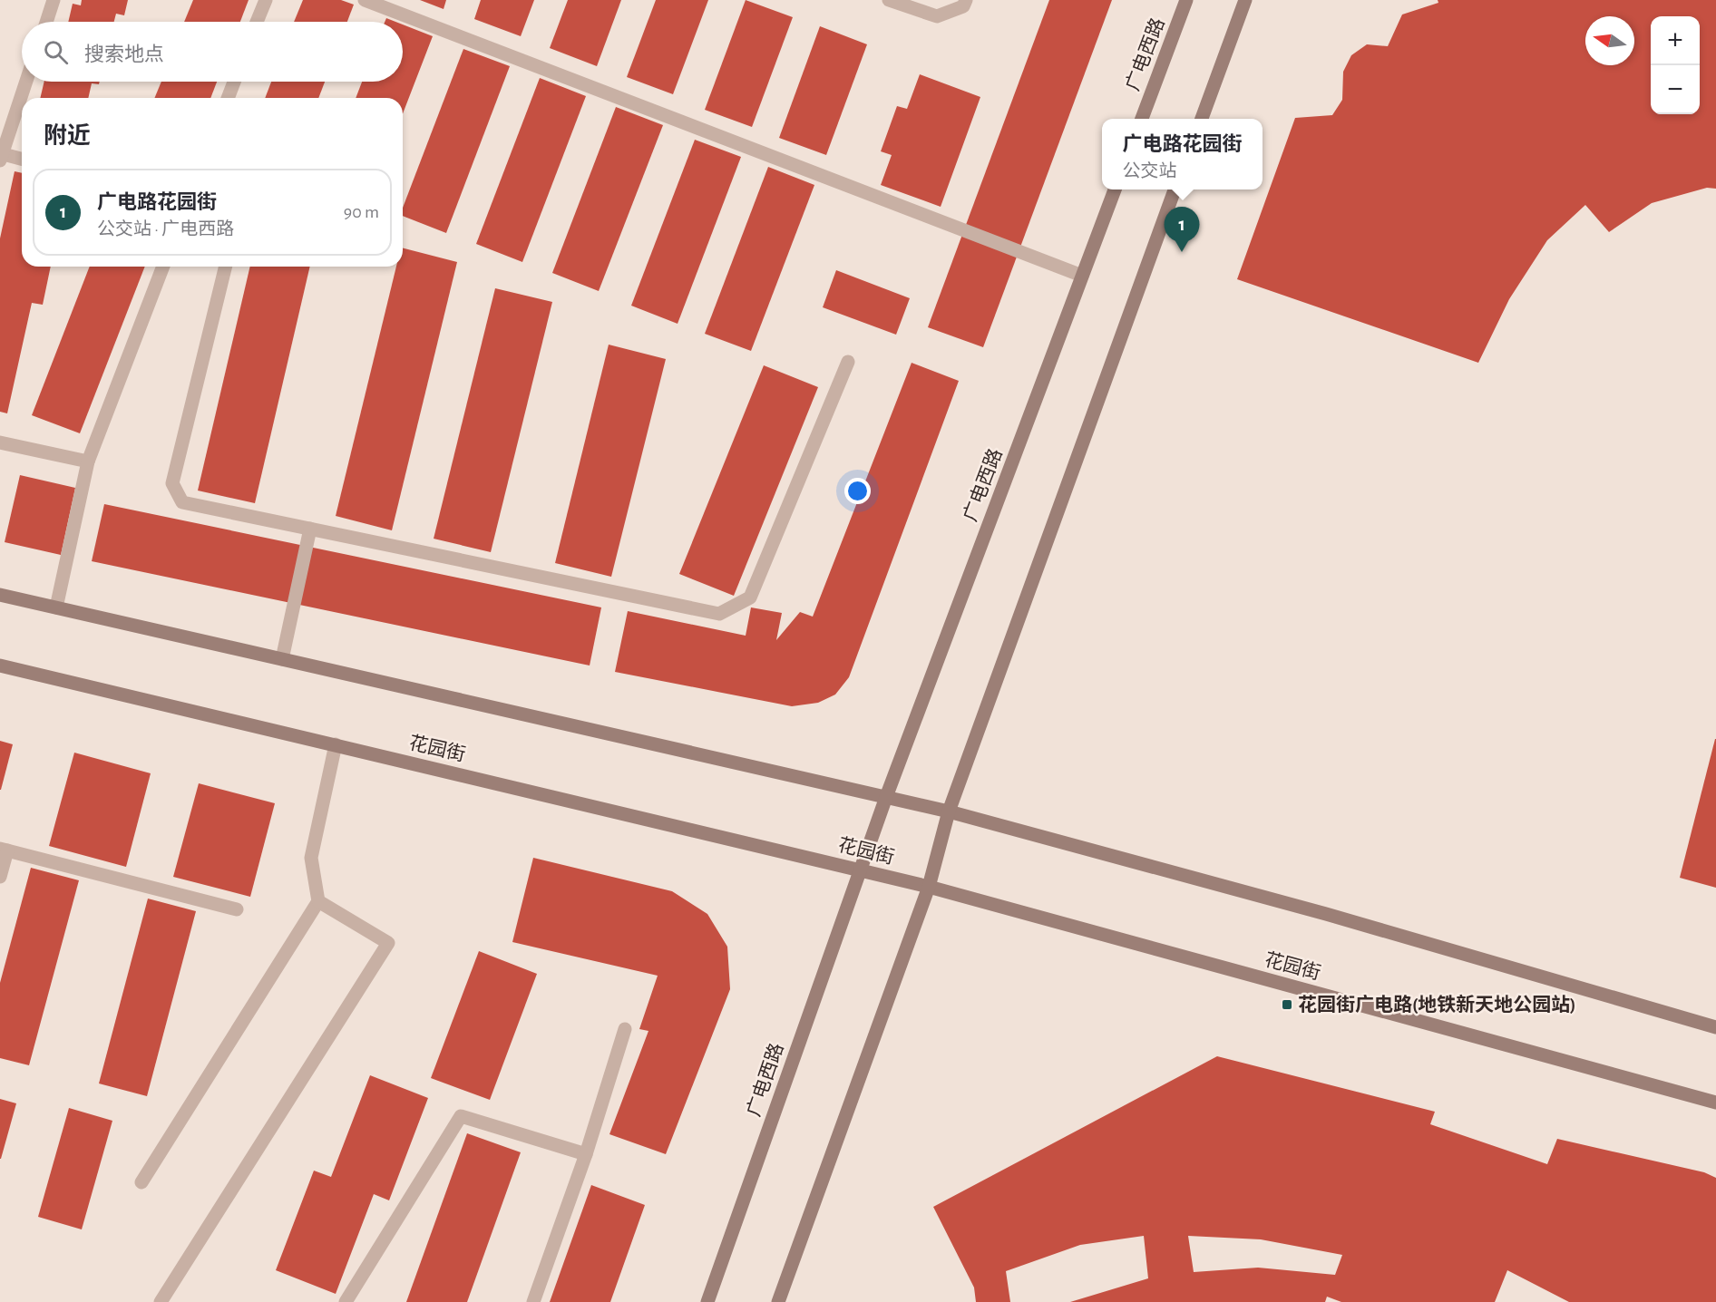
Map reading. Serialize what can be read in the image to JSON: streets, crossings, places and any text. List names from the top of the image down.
{
  "streets": {
    "main road": ["广电西路", "花园街"]
  },
  "crossings": [
    ["广电西路", "花园街"]
  ],
  "places": {
    "transit": ["花园街广电路(地铁新天地公园站)"]
  },
  "north": "left",
  "page": {
    "map_buttons": ["+", "−"],
    "search": "搜索地点",
    "heading": "附近",
    "popup": ["广电路花园街", "公交站"],
    "list": [
      {
        "mark": "1",
        "name": "广电路花园街",
        "note": "公交站 · 广电西路",
        "value": "90 m"
      }
    ],
    "pins": "1"
  }
}
